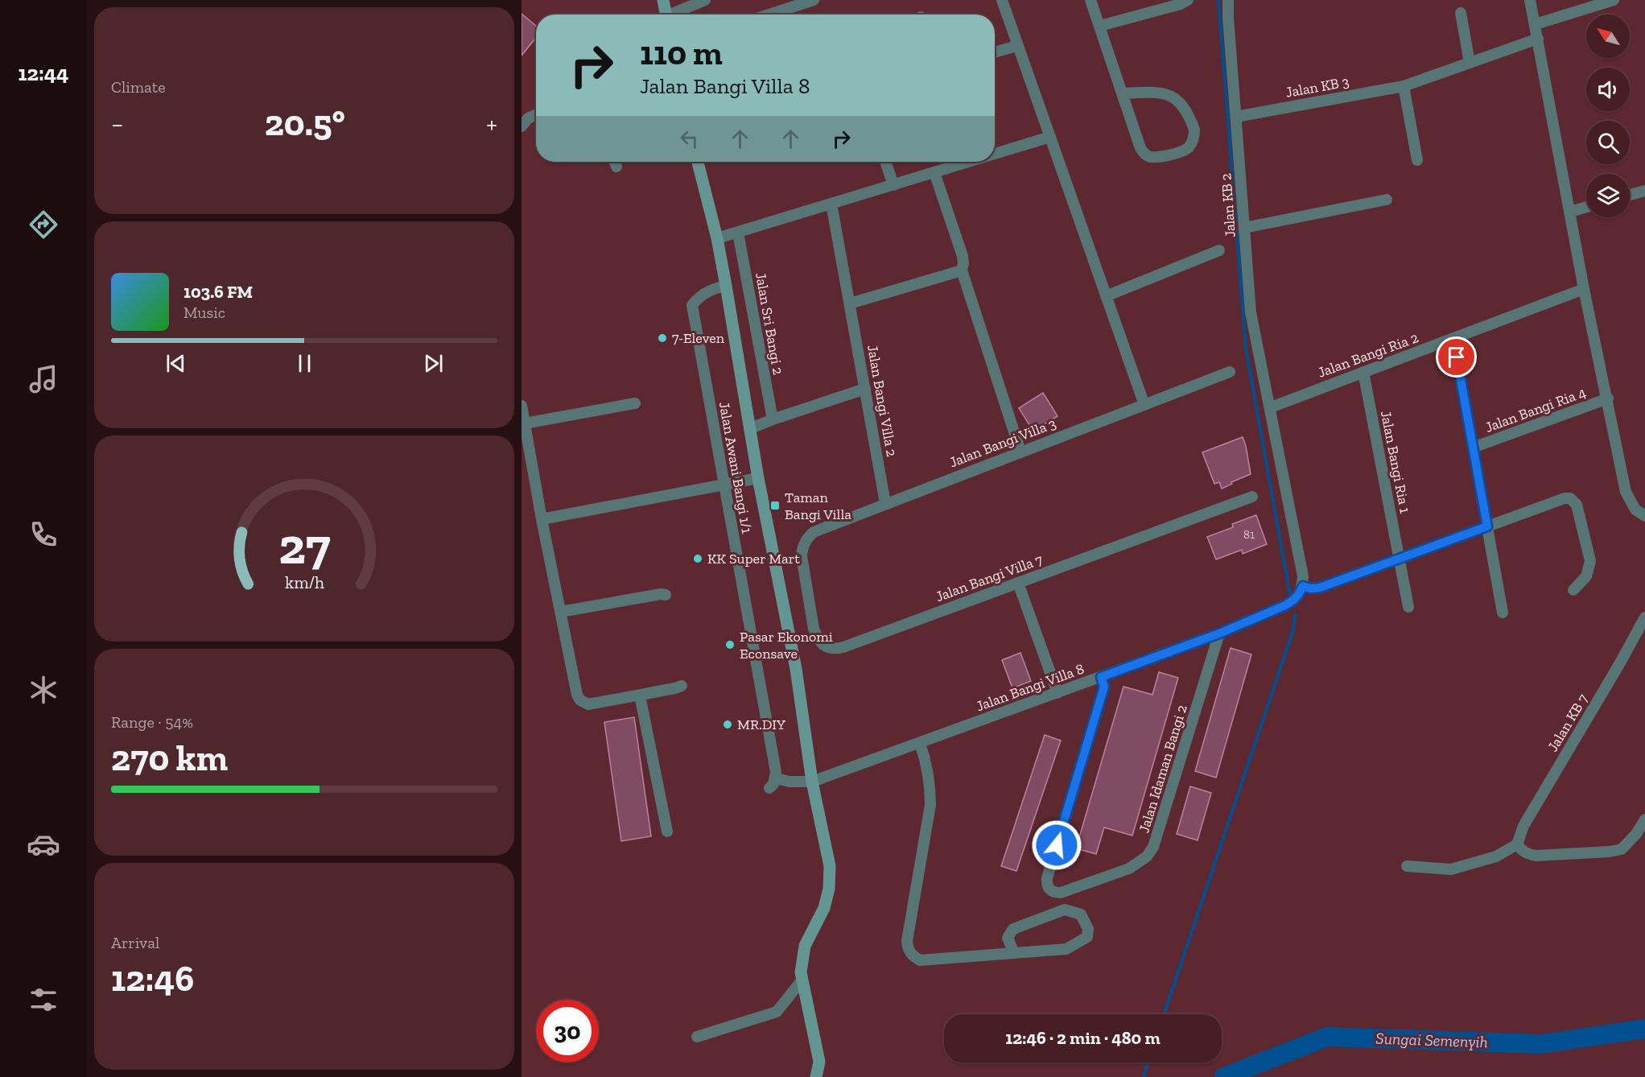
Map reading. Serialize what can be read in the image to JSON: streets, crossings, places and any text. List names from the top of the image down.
{
  "streets": {
    "street": [
      "Jalan KB 3",
      "Jalan KB 2",
      "Jalan Sri Bangi 2",
      "Jalan Bangi Ria 2",
      "Jalan Bangi Villa 2",
      "Jalan Bangi Ria 4",
      "Jalan Bangi Villa 3",
      "Jalan Bangi Ria 1",
      "Jalan Awani Bangi 1/1",
      "Jalan Bangi Villa 7",
      "Jalan Bangi Villa 8",
      "Jalan KB 7",
      "Jalan Idaman Bangi 2"
    ]
  },
  "crossings": [
    ["Jalan KB 3", "Jalan KB 2"],
    ["Jalan KB 2", "Jalan Bangi Ria 2"],
    ["Jalan KB 2", "Jalan Bangi Villa 8"],
    ["Jalan Bangi Ria 2", "Jalan Bangi Ria 1"],
    ["Jalan Bangi Villa 2", "Jalan Bangi Villa 3"],
    ["Jalan Bangi Villa 3", "Jalan Bangi Villa 7"],
    ["Jalan Bangi Villa 8", "Jalan Idaman Bangi 2"]
  ],
  "water": ["Sungai Semenyih"],
  "places": {
    "other": [
      "7-Eleven",
      "KK Super Mart",
      "Pasar Ekonomi Econsave",
      "MR.DIY"
    ],
    "transit": ["Taman Bangi Villa"]
  },
  "house_numbers": ["81"],
  "north": "top left",
  "page": {
    "tabs": "12:44",
    "tile": [
      "Climate",
      ["Range · 54%", "270 km"],
      ["Arrival", "12:46"]
    ],
    "turn": ["110 m", "Jalan Bangi Villa 8"],
    "heat": ["−", "20.5°", "+"],
    "song": ["103.6 FM", "Music"],
    "limit": "30",
    "trip": "12:46 · 2 min · 480 m",
    "gauge": ["27", "km/h"]
  }
}
